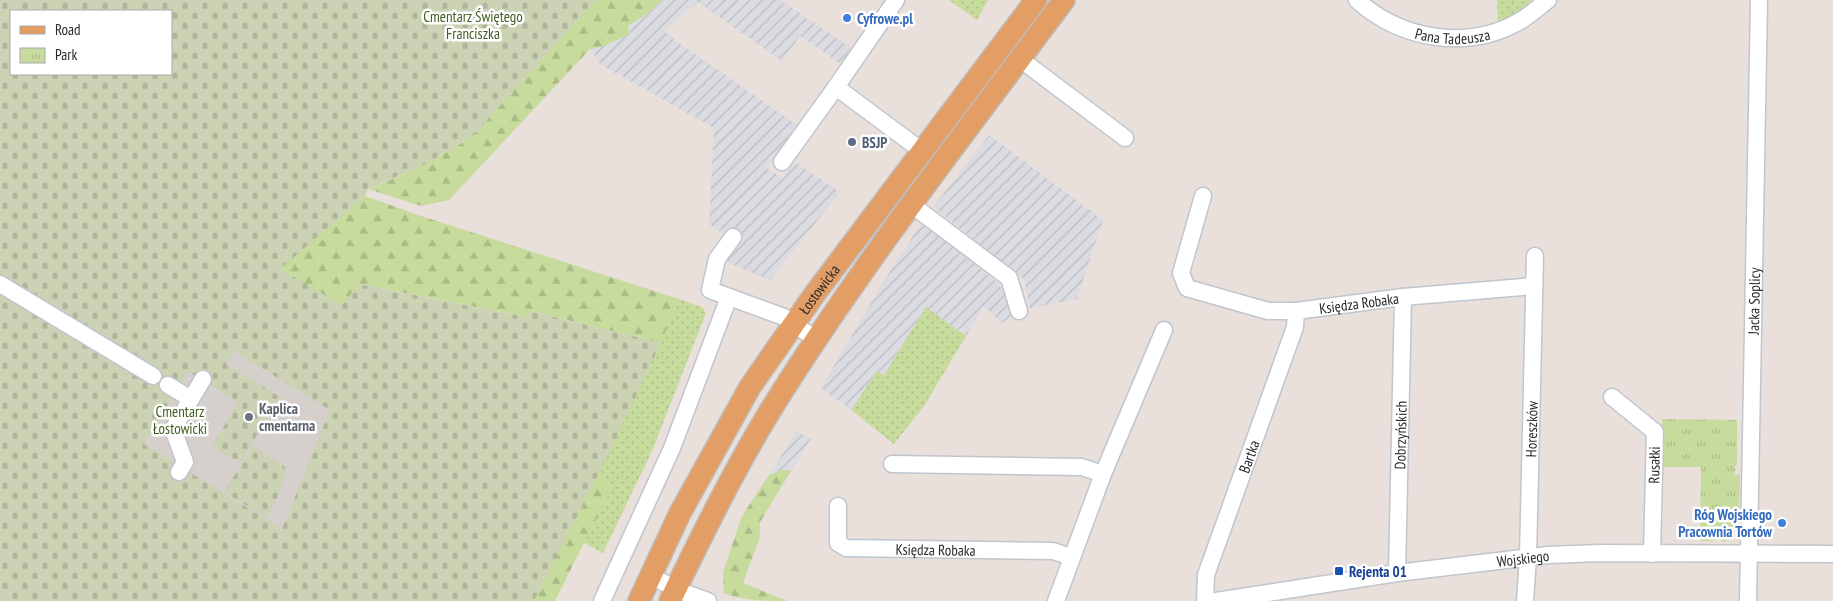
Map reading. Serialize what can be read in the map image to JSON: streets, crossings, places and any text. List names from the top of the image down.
{
  "streets": {
    "main road": ["Łostowicka"],
    "street": [
      "Pana Tadeusza",
      "Jacka Soplicy",
      "Księdza Robaka",
      "Horeszków",
      "Dobrzyńskich",
      "Bartka",
      "Rusałki",
      "Wojskiego"
    ]
  },
  "crossings": [
    ["Jacka Soplicy", "Wojskiego"],
    ["Księdza Robaka", "Horeszków"],
    ["Księdza Robaka", "Dobrzyńskich"],
    ["Księdza Robaka", "Bartka"],
    ["Horeszków", "Wojskiego"],
    ["Dobrzyńskich", "Wojskiego"],
    ["Rusałki", "Wojskiego"]
  ],
  "parks": ["Cmentarz Świętego Franciszka", "Cmentarz Łostowicki"],
  "places": {
    "other": [
      "Cyfrowe.pl",
      "BSJP",
      "Kaplica cmentarna",
      "Róg Wojskiego Pracownia Tortów"
    ],
    "transit": ["Rejenta 01"]
  },
  "legend": ["Road", "Park"]
}
